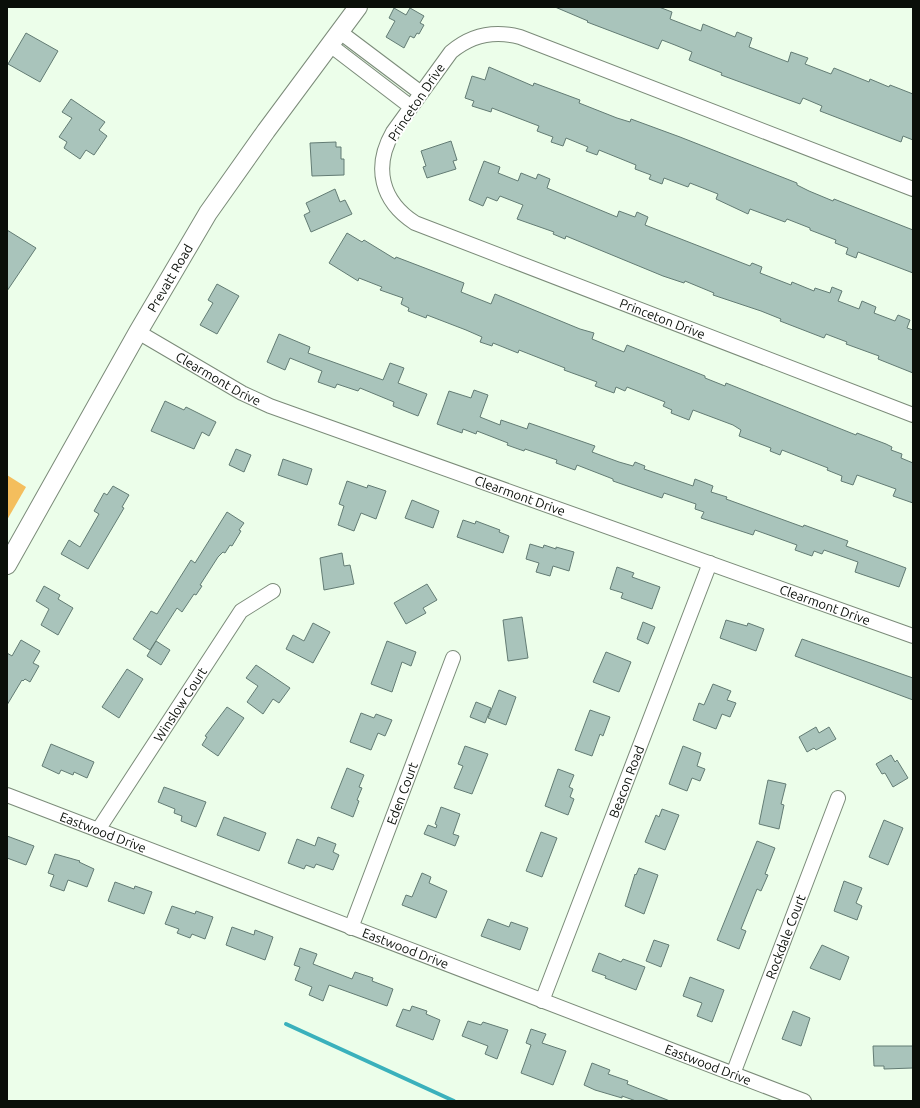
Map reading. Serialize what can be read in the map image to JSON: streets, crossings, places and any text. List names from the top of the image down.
{
  "streets": {
    "street": [
      "Princeton Drive",
      "Prevatt Road",
      "Clearmont Drive",
      "Winslow Court",
      "Beacon Road",
      "Eden Court",
      "Eastwood Drive",
      "Rockdale Court"
    ]
  },
  "crossings": [
    ["Prevatt Road", "Clearmont Drive"],
    ["Clearmont Drive", "Beacon Road"],
    ["Winslow Court", "Eastwood Drive"],
    ["Beacon Road", "Eastwood Drive"],
    ["Eden Court", "Eastwood Drive"],
    ["Eastwood Drive", "Rockdale Court"]
  ]
}
